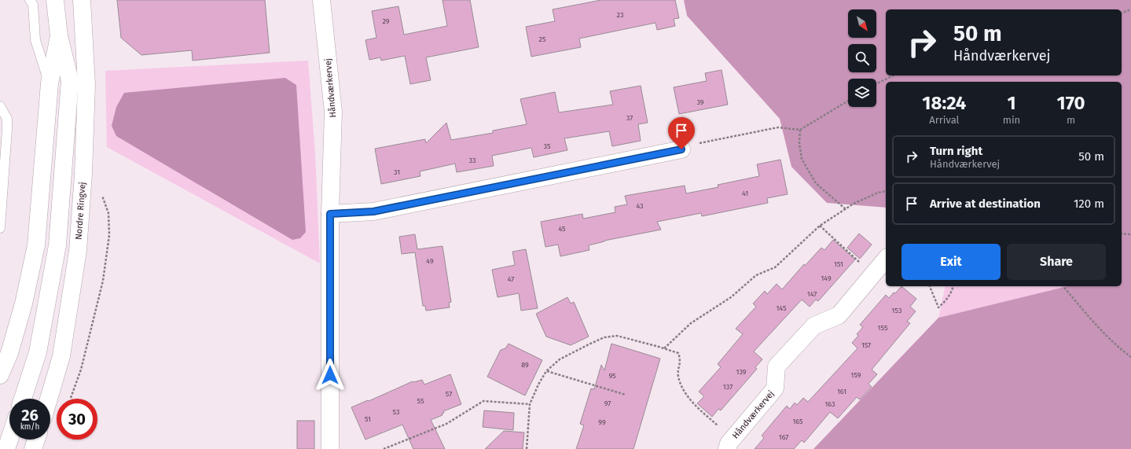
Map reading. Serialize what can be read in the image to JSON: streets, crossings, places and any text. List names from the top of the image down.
{
  "streets": {
    "main road": ["Håndværkervej", "Nordre Ringvej"]
  },
  "house_numbers": [
    "23",
    "29",
    "25",
    "39",
    "37",
    "35",
    "33",
    "31",
    "41",
    "43",
    "45",
    "49",
    "151",
    "149",
    "47",
    "147",
    "145",
    "153",
    "155",
    "157",
    "89",
    "139",
    "159",
    "95",
    "137",
    "161",
    "57",
    "55",
    "97",
    "163",
    "53",
    "51",
    "165",
    "99",
    "167"
  ],
  "north": "bottom right",
  "page": {
    "turn": ["50 m", "Håndværkervej"],
    "eta": [
      "18:24",
      "Arrival",
      "1",
      "min",
      "170",
      "m"
    ],
    "list": [
      {
        "name": "Turn right",
        "note": "Håndværkervej",
        "value": "50 m"
      },
      {
        "name": "Arrive at destination",
        "value": "120 m"
      }
    ],
    "buttons": ["Exit", "Share"],
    "speed": "26 km/h",
    "limit": "30"
  }
}
